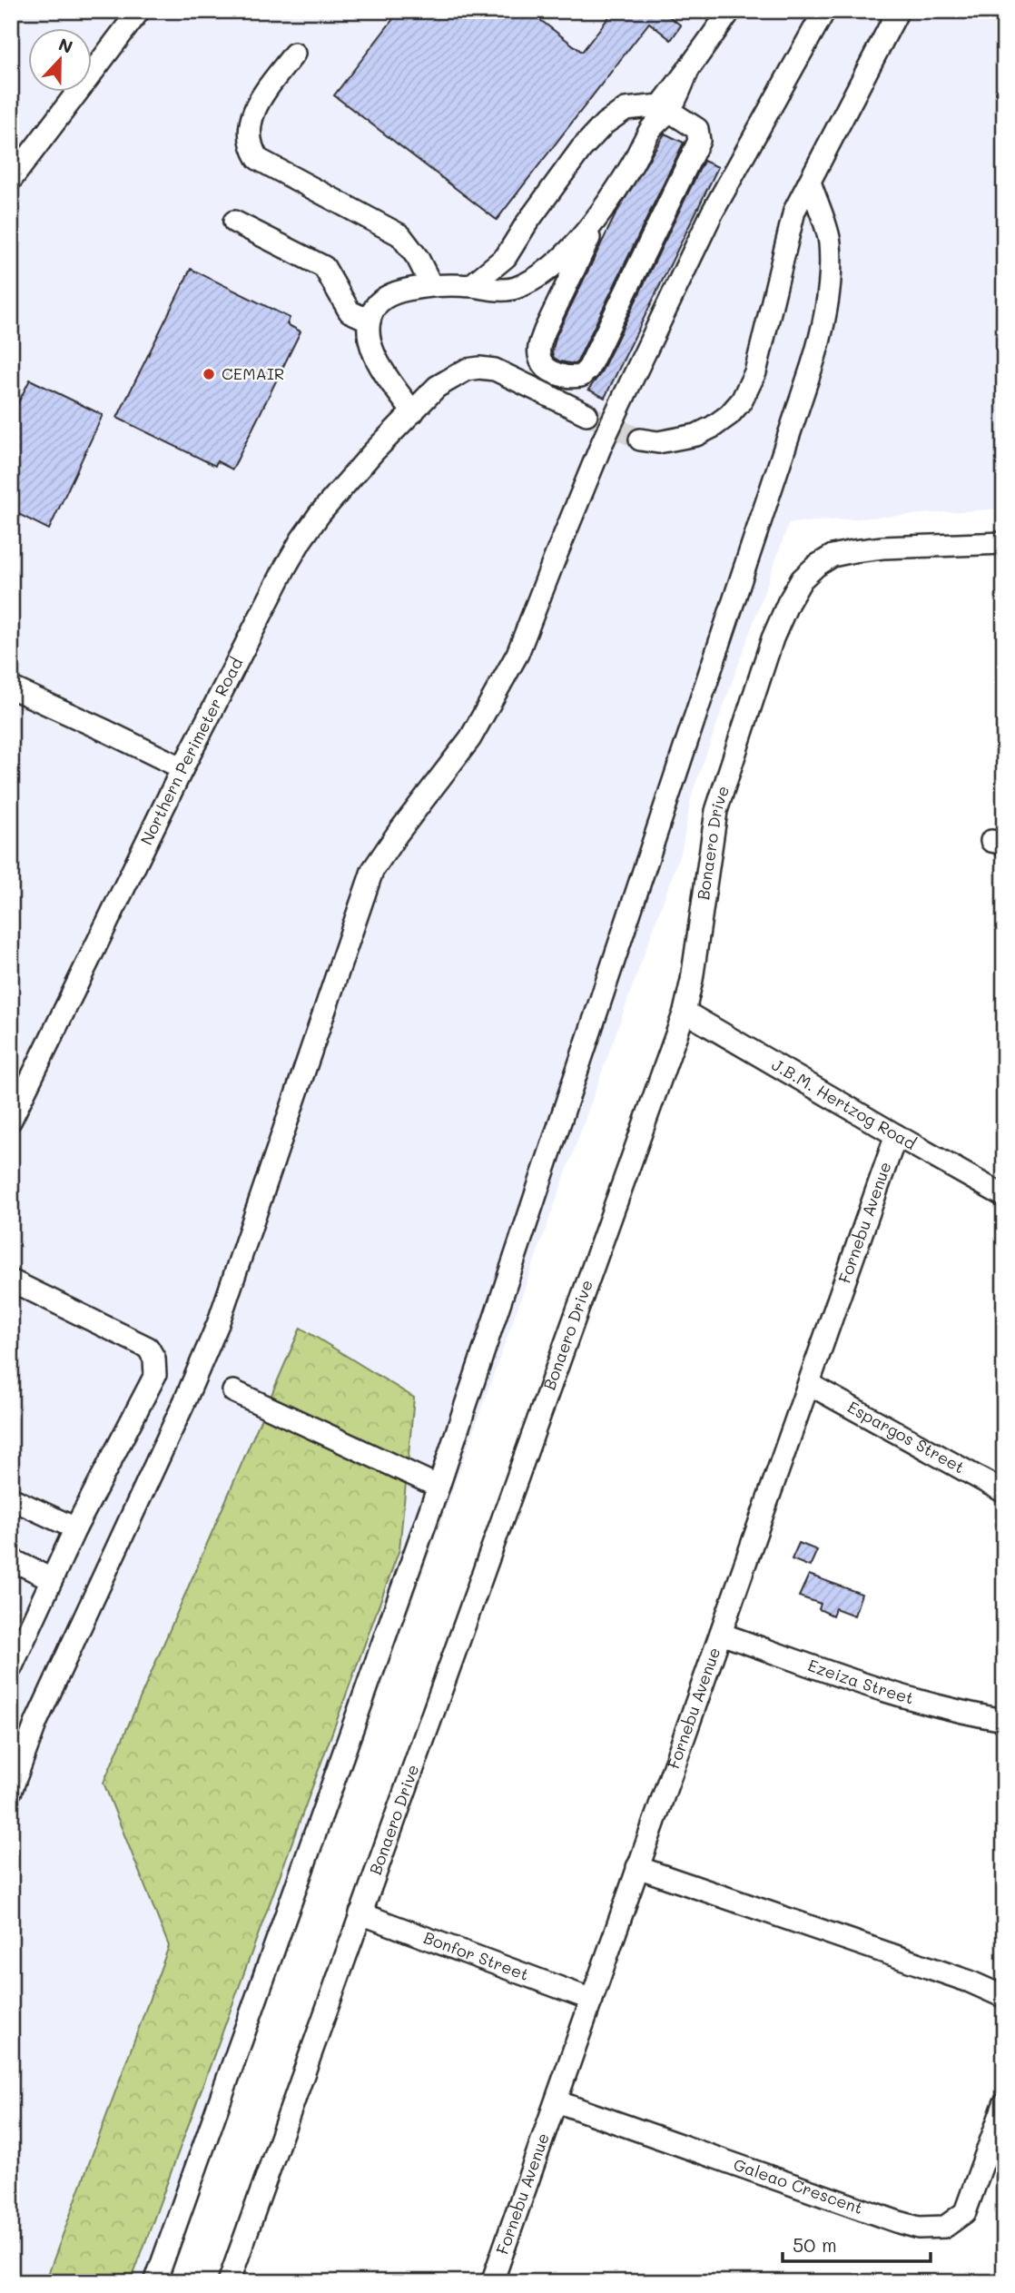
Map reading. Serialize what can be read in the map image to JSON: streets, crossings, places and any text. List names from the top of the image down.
{
  "streets": {
    "street": [
      "Northern Perimeter Road",
      "Bonaero Drive",
      "J.B.M. Hertzog Road",
      "Fornebu Avenue",
      "Espargos Street",
      "Ezeiza Street",
      "Bonfor Street",
      "Galeao Crescent"
    ]
  },
  "crossings": [
    ["Bonaero Drive", "J.B.M. Hertzog Road"],
    ["Bonaero Drive", "Bonfor Street"],
    ["J.B.M. Hertzog Road", "Fornebu Avenue"],
    ["Fornebu Avenue", "Espargos Street"],
    ["Fornebu Avenue", "Ezeiza Street"],
    ["Fornebu Avenue", "Bonfor Street"],
    ["Fornebu Avenue", "Galeao Crescent"]
  ],
  "places": ["CEMAIR"],
  "scale_bar": "50 m",
  "north": "top"
}
